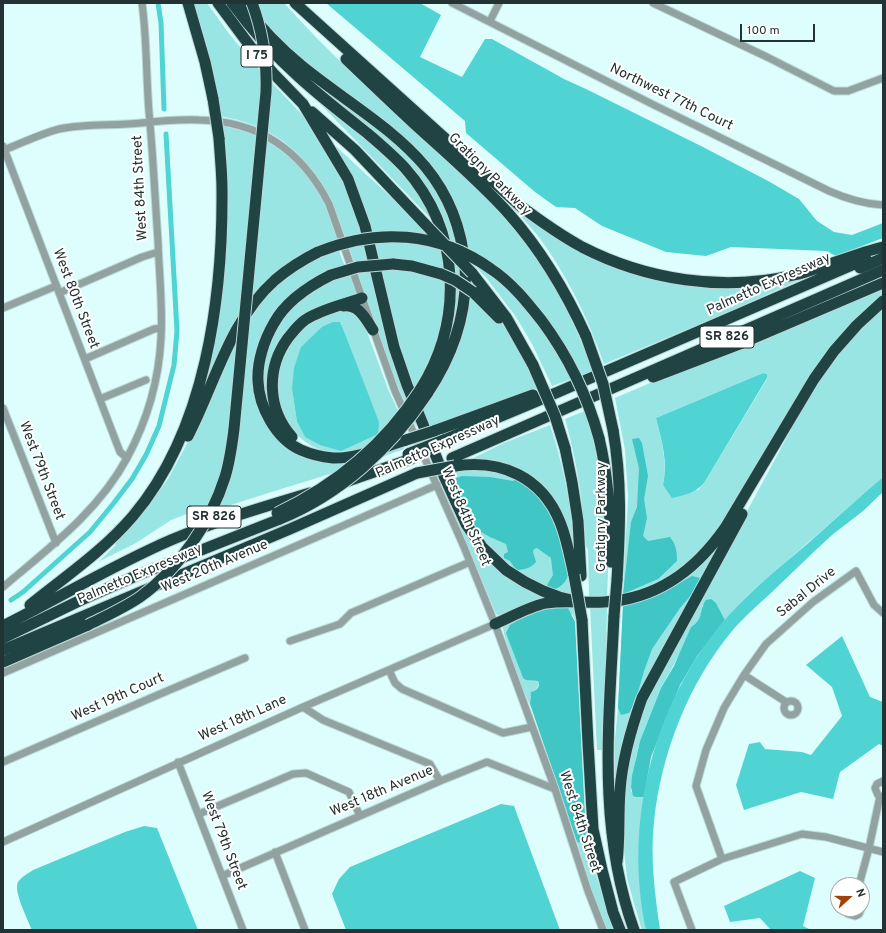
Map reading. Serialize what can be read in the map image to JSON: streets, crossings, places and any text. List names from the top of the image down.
{
  "streets": {
    "highway": [
      "I 75",
      "Gratigny Parkway",
      "Palmetto Expressway",
      "SR 826"
    ],
    "street": [
      "Northwest 77th Court",
      "West 84th Street",
      "West 80th Street",
      "West 79th Street",
      "West 20th Avenue",
      "Sabal Drive",
      "West 19th Court",
      "West 18th Lane",
      "West 18th Avenue"
    ]
  },
  "crossings": [
    ["I 75", "Gratigny Parkway"],
    ["West 84th Street", "West 20th Avenue"],
    ["West 84th Street", "West 18th Lane"],
    ["West 84th Street", "West 18th Avenue"],
    ["West 79th Street", "West 18th Lane"],
    ["West 79th Street", "West 18th Avenue"]
  ],
  "scale_bar": "100 m",
  "north": "right"
}
